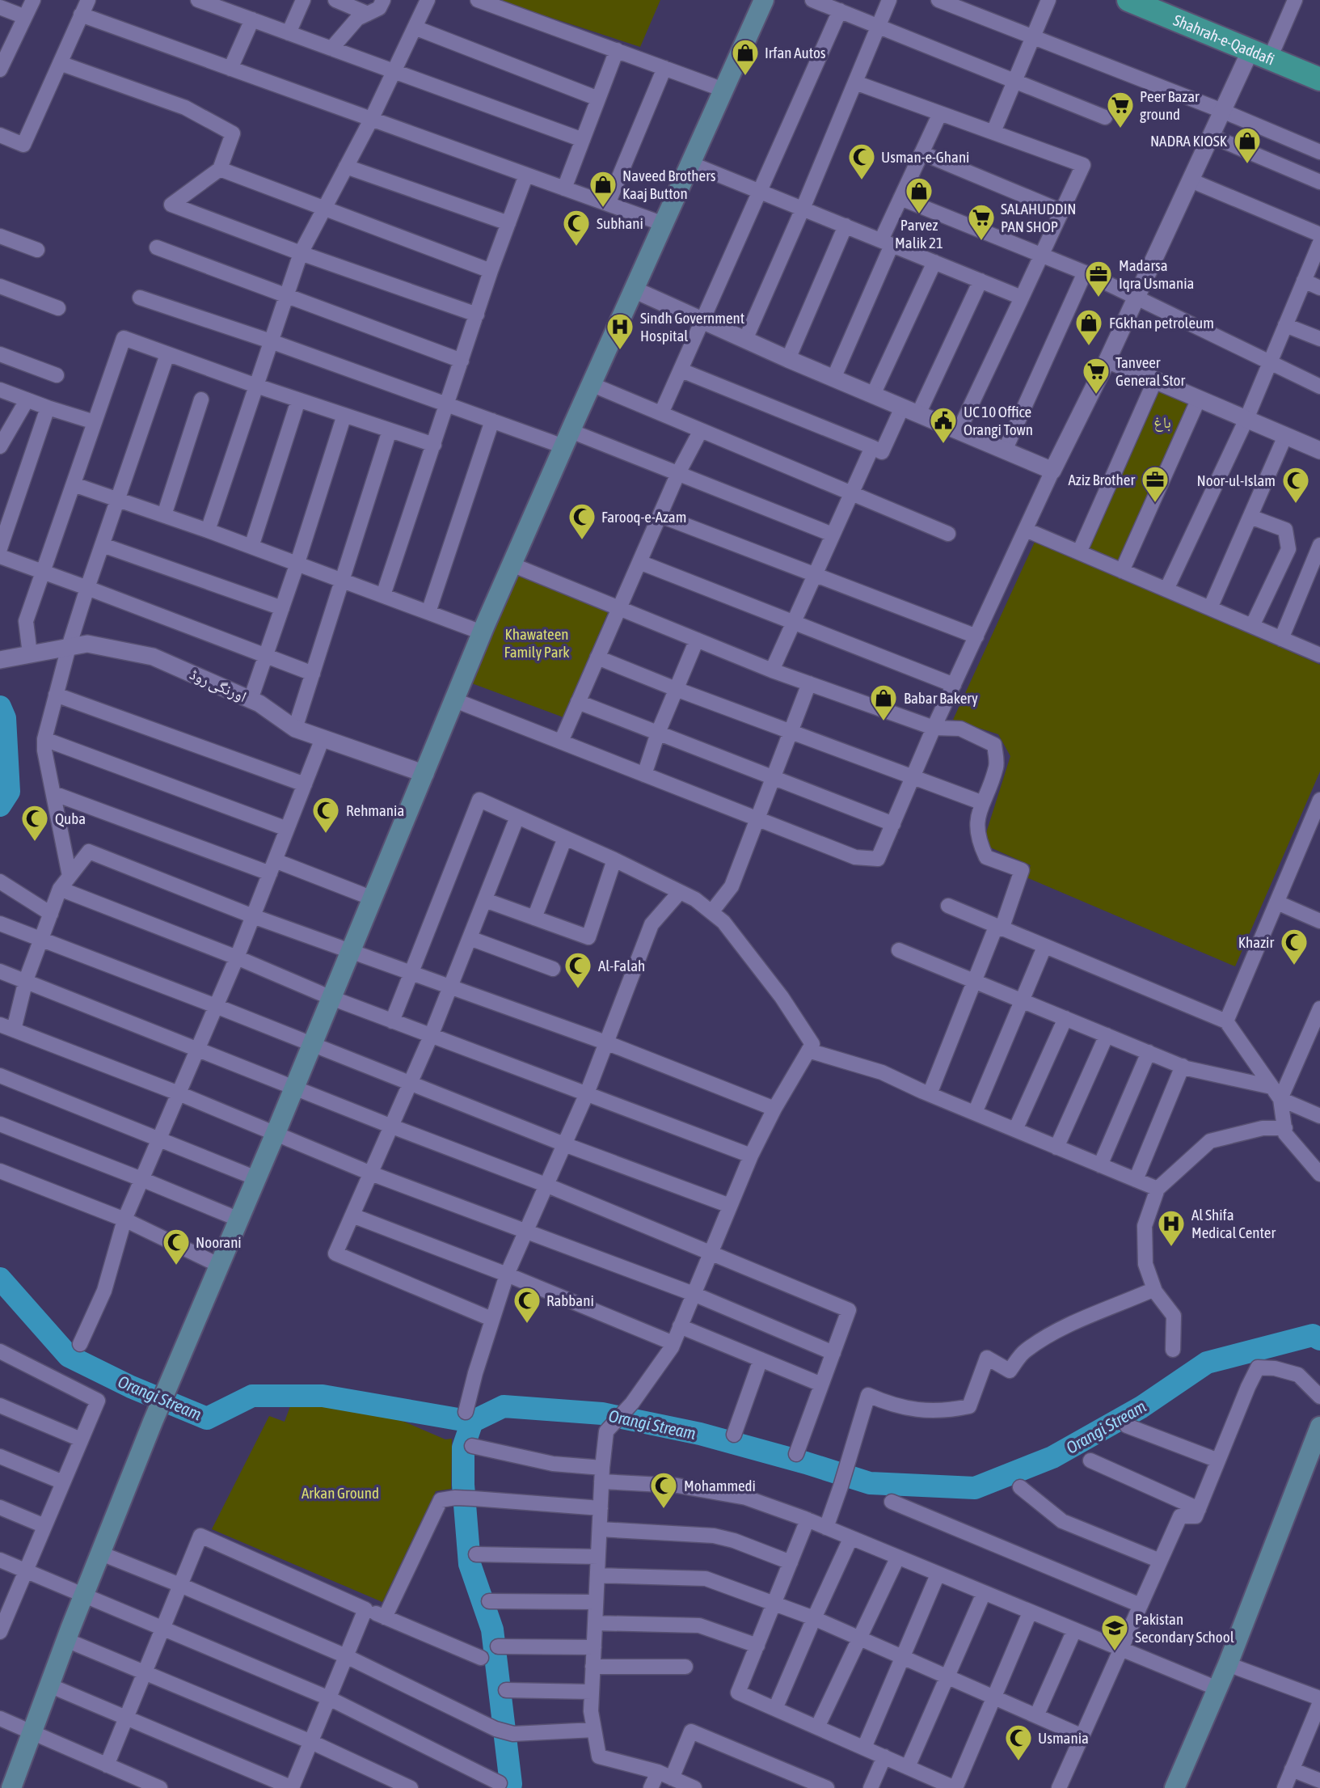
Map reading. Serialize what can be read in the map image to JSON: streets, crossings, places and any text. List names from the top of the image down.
{
  "streets": {
    "main road": ["Shahrah-e-Qaddafi"],
    "street": ["اورنگی روڈ"]
  },
  "water": ["Orangi Stream"],
  "parks": ["باغ", "Khawateen Family Park", "Arkan Ground"],
  "places": {
    "shop": [
      "Irfan Autos",
      "NADRA KIOSK",
      "Naveed Brothers Kaaj Button",
      "Parvez Malik 21",
      "FGkhan petroleum",
      "Babar Bakery"
    ],
    "supermarket": ["Peer Bazar ground", "SALAHUDDIN PAN SHOP", "Tanveer General Stor"],
    "mosque": [
      "Usman-e-Ghani",
      "Subhani",
      "Noor-ul-Islam",
      "Farooq-e-Azam",
      "Rehmania",
      "Quba",
      "Khazir",
      "Al-Falah",
      "Noorani",
      "Rabbani",
      "Mohammedi",
      "Usmania"
    ],
    "office": ["Madarsa Iqra Usmania", "Aziz Brother"],
    "hospital": ["Sindh Government Hospital", "Al Shifa Medical Center"],
    "public building": ["UC 10 Office Orangi Town"],
    "school or university": ["Pakistan Secondary School"]
  }
}
